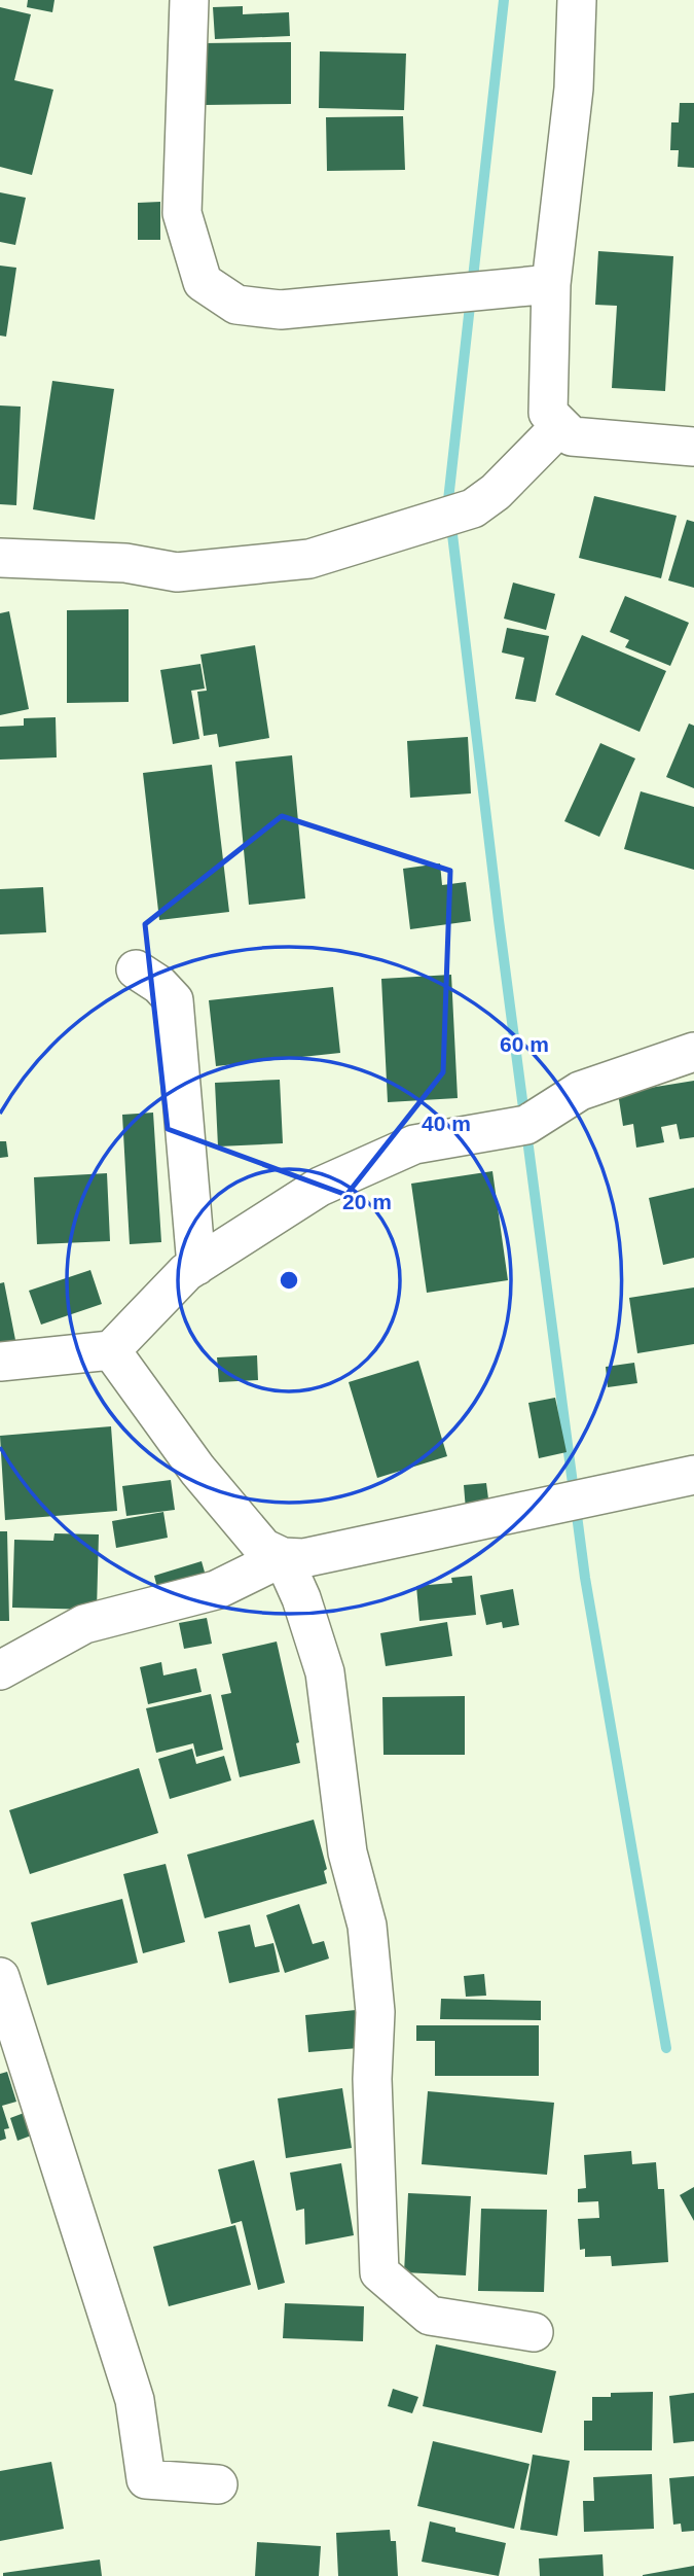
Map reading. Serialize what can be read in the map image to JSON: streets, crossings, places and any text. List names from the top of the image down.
{
  "rings": ["60 m", "40 m", "20 m"]
}
